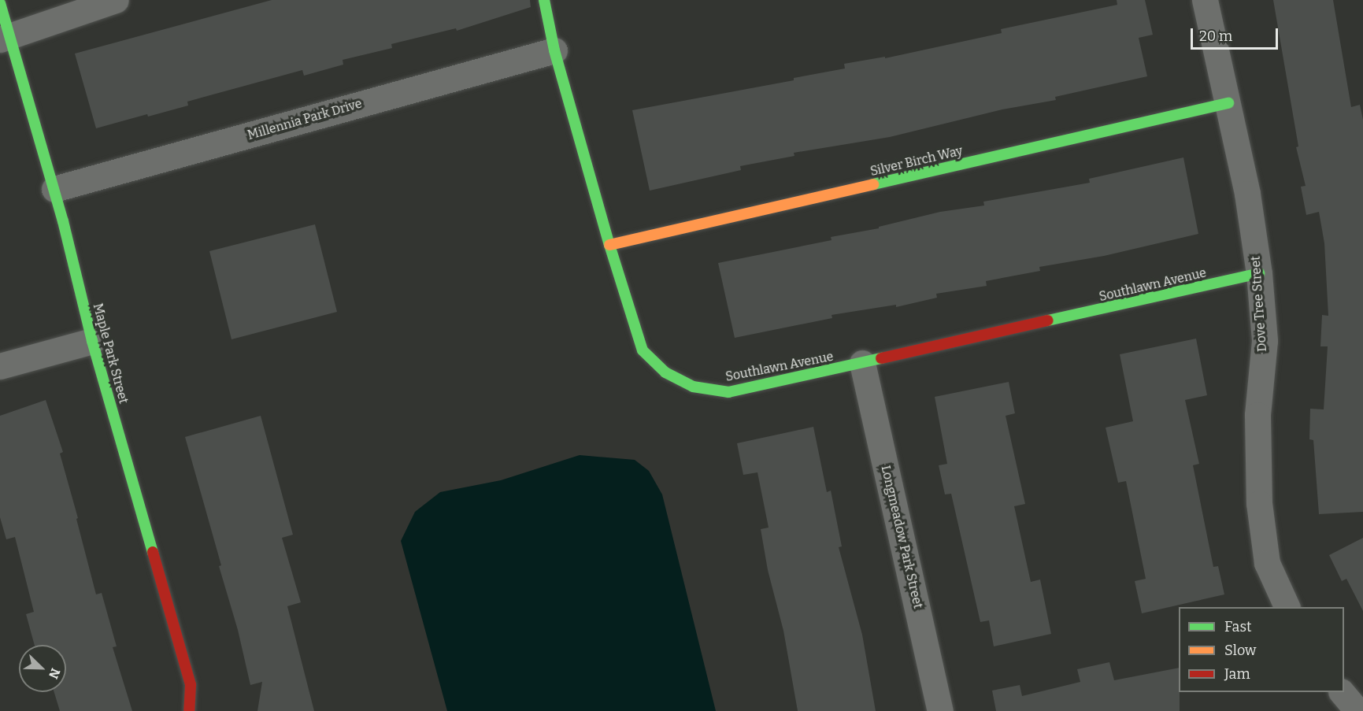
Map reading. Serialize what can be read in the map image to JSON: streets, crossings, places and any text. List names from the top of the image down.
{
  "streets": {
    "street": [
      "Millennia Park Drive",
      "Silver Birch Way",
      "Southlawn Avenue",
      "Dove Tree Street",
      "Maple Park Street",
      "Longmeadow Park Street"
    ]
  },
  "crossings": [
    ["Millennia Park Drive", "Southlawn Avenue"],
    ["Millennia Park Drive", "Maple Park Street"],
    ["Silver Birch Way", "Southlawn Avenue"],
    ["Silver Birch Way", "Dove Tree Street"],
    ["Southlawn Avenue", "Dove Tree Street"],
    ["Southlawn Avenue", "Longmeadow Park Street"]
  ],
  "legend": ["Fast", "Slow", "Jam"],
  "scale_bar": "20 m",
  "north": "bottom right"
}
